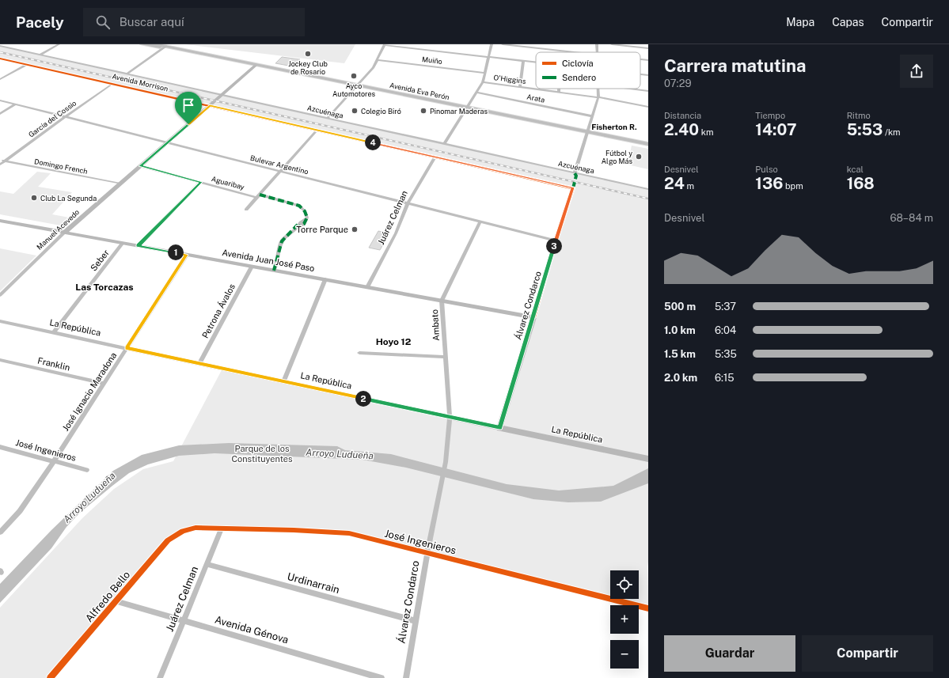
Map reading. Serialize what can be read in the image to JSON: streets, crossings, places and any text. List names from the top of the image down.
{
  "streets": {
    "main road": [
      "Avenida Eva Perón",
      "Manuel Acevedo",
      "Avenida Juan José Paso",
      "Álvarez Condarco",
      "La República"
    ],
    "street": [
      "Muiño",
      "O'Higgins",
      "Avenida Morrison",
      "Arata",
      "Azcuénaga",
      "García del Cossio",
      "Bulevar Argentino",
      "Domingo French",
      "Aguaribay",
      "Juárez Celman",
      "Seber",
      "Petrona Ávalos",
      "Ambato",
      "Franklin",
      "José Ignacio Maradona",
      "José Ingenieros",
      "Urdinarrain",
      "Alfredo Bello",
      "Avenida Génova"
    ]
  },
  "crossings": [
    ["Avenida Morrison", "García del Cossio"],
    ["Avenida Morrison", "Juárez Celman"],
    ["Avenida Morrison", "Manuel Acevedo"],
    ["Avenida Morrison", "Álvarez Condarco"],
    ["Avenida Eva Perón", "Manuel Acevedo"],
    ["Azcuénaga", "Manuel Acevedo"],
    ["García del Cossio", "Bulevar Argentino"],
    ["García del Cossio", "Domingo French"],
    ["Bulevar Argentino", "Juárez Celman"],
    ["Bulevar Argentino", "Manuel Acevedo"],
    ["Bulevar Argentino", "Álvarez Condarco"],
    ["Bulevar Argentino", "Ambato"],
    ["Domingo French", "Manuel Acevedo"],
    ["Aguaribay", "Manuel Acevedo"],
    ["Aguaribay", "Avenida Juan José Paso"],
    ["Juárez Celman", "Avenida Juan José Paso"],
    ["Juárez Celman", "José Ingenieros"],
    ["Juárez Celman", "Urdinarrain"],
    ["Juárez Celman", "Avenida Génova"],
    ["Manuel Acevedo", "Avenida Juan José Paso"],
    ["Seber", "Avenida Juan José Paso"],
    ["Seber", "La República"],
    ["Avenida Juan José Paso", "Álvarez Condarco"],
    ["Avenida Juan José Paso", "Petrona Ávalos"],
    ["Avenida Juan José Paso", "Ambato"],
    ["Avenida Juan José Paso", "José Ignacio Maradona"],
    ["Álvarez Condarco", "Ambato"],
    ["Álvarez Condarco", "La República"],
    ["Álvarez Condarco", "José Ingenieros"],
    ["Álvarez Condarco", "Urdinarrain"],
    ["Petrona Ávalos", "La República"],
    ["Ambato", "La República"],
    ["La República", "José Ignacio Maradona"],
    ["Franklin", "José Ignacio Maradona"],
    ["José Ignacio Maradona", "José Ingenieros"],
    ["José Ingenieros", "Alfredo Bello"],
    ["Alfredo Bello", "Avenida Génova"]
  ],
  "districts": ["Fisherton R.", "Las Torcazas", "Hoyo 12"],
  "water": ["Arroyo Ludueña"],
  "parks": ["Parque de los Constituyentes"],
  "places": [
    "Jockey Club de Rosario",
    "Ayco Automotores",
    "Colegio Biró",
    "Pinomar Maderas",
    "Fútbol y Algo Más",
    "Club La Segunda",
    "Torre Parque"
  ],
  "legend": ["Ciclovía", "Sendero"],
  "page": {
    "header": "Pacely",
    "search": "Buscar aquí",
    "nav": ["Mapa", "Capas", "Compartir"],
    "heading": ["Carrera matutina", "07:29"],
    "stats": [
      ["Distancia", "2.40 km"],
      ["Tiempo", "14:07"],
      ["Ritmo", "5:53 /km"],
      ["Desnivel", "24 m"],
      ["Pulso", "136 bpm"],
      ["kcal", "168"]
    ],
    "pins": [
      "4",
      "3",
      "1",
      "2"
    ],
    "chart": ["Desnivel", "68–84 m"],
    "list": [
      {
        "name": "500 m",
        "note": "5:37"
      },
      {
        "name": "1.0 km",
        "note": "6:04"
      },
      {
        "name": "1.5 km",
        "note": "5:35"
      },
      {
        "name": "2.0 km",
        "note": "6:15"
      }
    ],
    "map_buttons": ["+", "−"],
    "buttons": ["Guardar", "Compartir"]
  }
}
